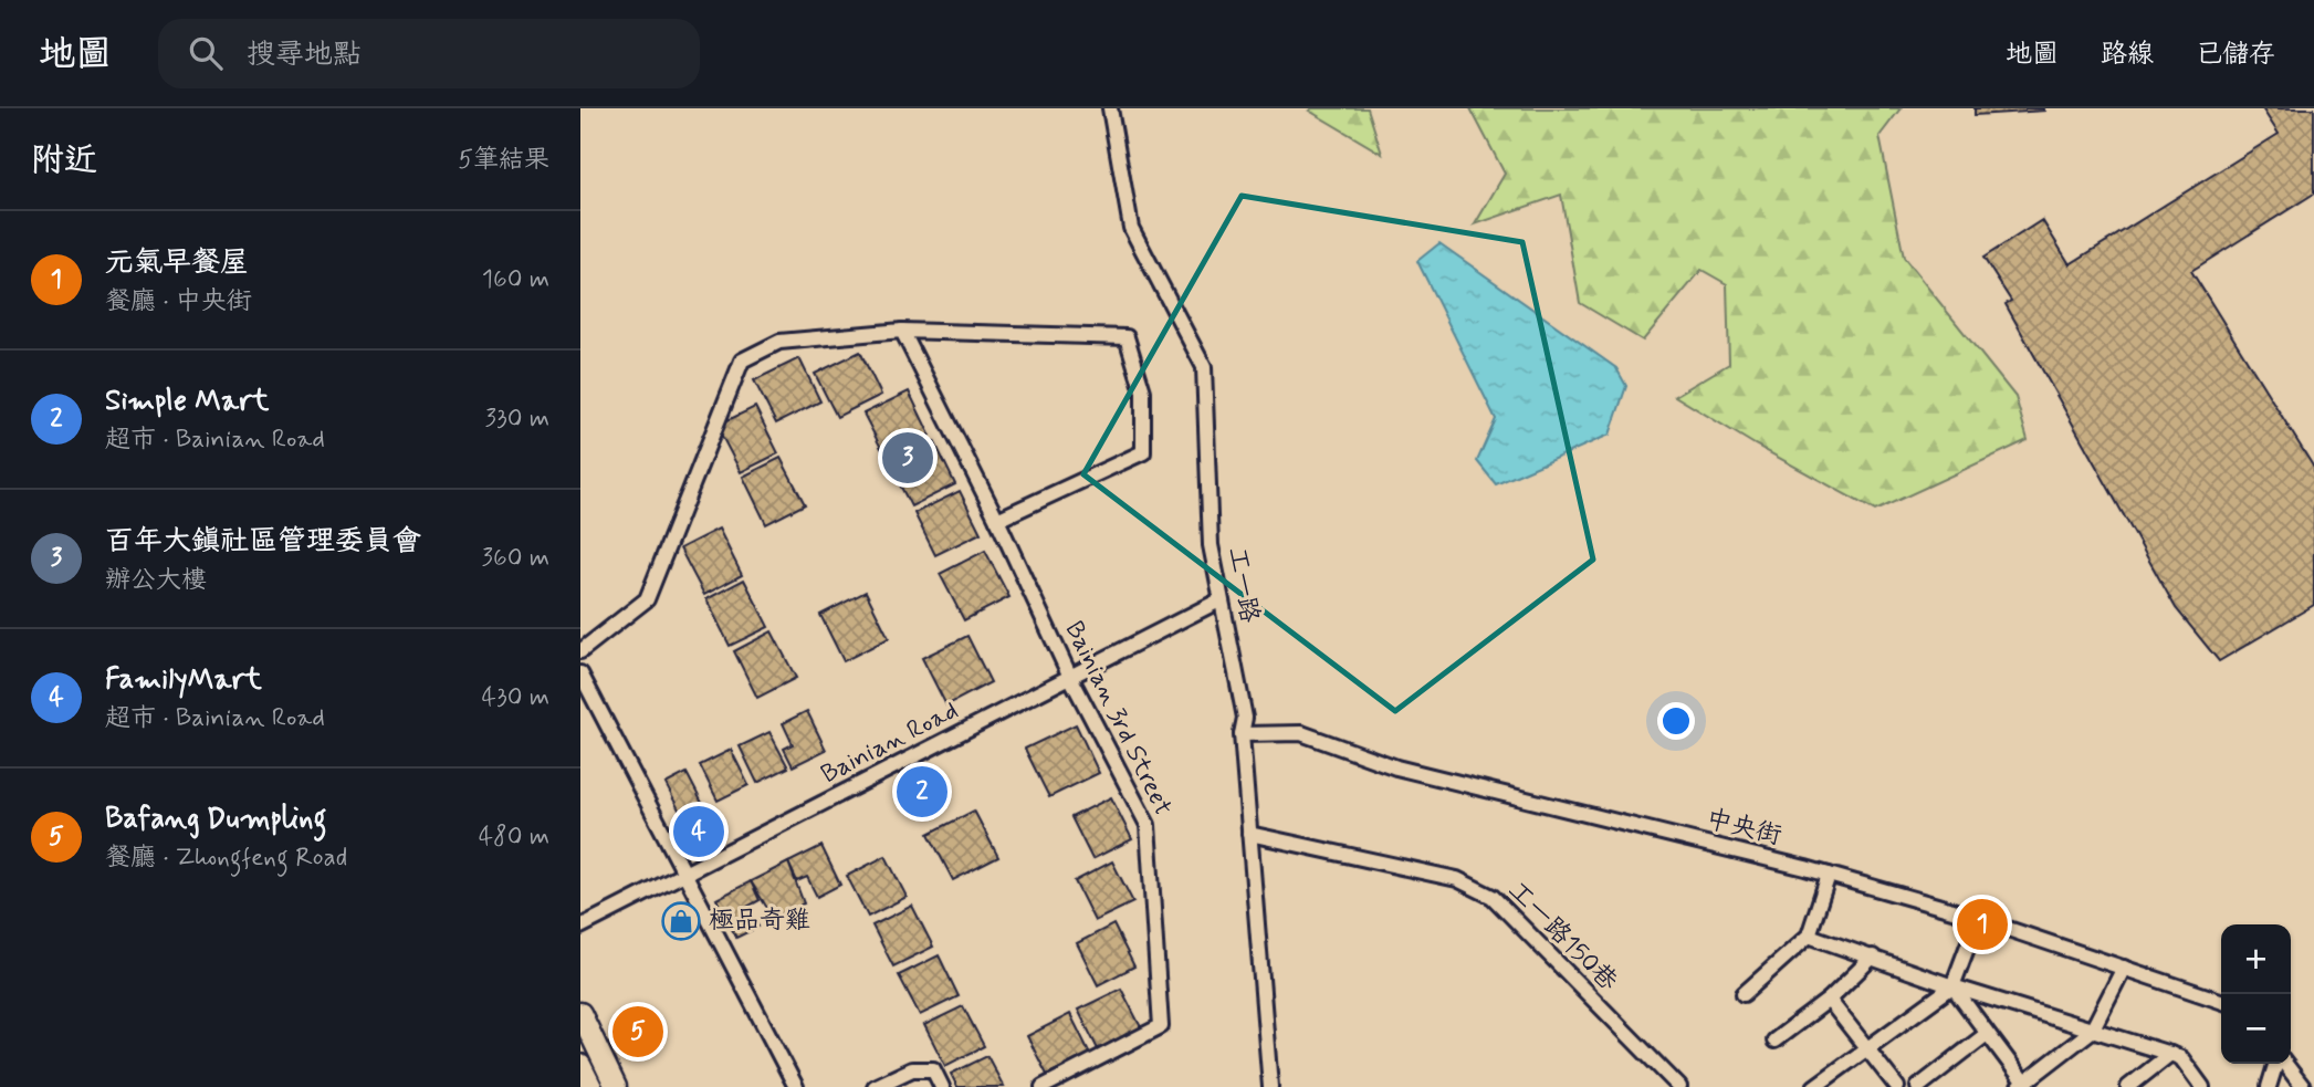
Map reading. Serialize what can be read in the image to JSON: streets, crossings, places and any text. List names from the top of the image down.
{
  "streets": {
    "street": [
      "工一路",
      "Bainian 3rd Street",
      "Bainian Road",
      "中央街",
      "工一路150巷"
    ]
  },
  "crossings": [
    ["工一路", "Bainian Road"],
    ["工一路", "中央街"],
    ["工一路", "工一路150巷"],
    ["Bainian 3rd Street", "Bainian Road"]
  ],
  "places": {
    "shop": ["極品奇雞"]
  },
  "page": {
    "header": "地圖",
    "search": "搜尋地點",
    "nav": ["地圖", "路線", "已儲存"],
    "heading": ["附近", "5筆結果"],
    "list": [
      {
        "mark": "1",
        "name": "元氣早餐屋",
        "note": "餐廳 · 中央街",
        "value": "160 m"
      },
      {
        "mark": "2",
        "name": "Simple Mart",
        "note": "超市 · Bainian Road",
        "value": "330 m"
      },
      {
        "mark": "3",
        "name": "百年大鎮社區管理委員會",
        "note": "辦公大樓",
        "value": "360 m"
      },
      {
        "mark": "4",
        "name": "FamilyMart",
        "note": "超市 · Bainian Road",
        "value": "430 m"
      },
      {
        "mark": "5",
        "name": "Bafang Dumpling",
        "note": "餐廳 · Zhongfeng Road",
        "value": "480 m"
      }
    ],
    "pins": [
      "3",
      "2",
      "4",
      "1",
      "5"
    ],
    "map_buttons": ["+", "−"]
  }
}
